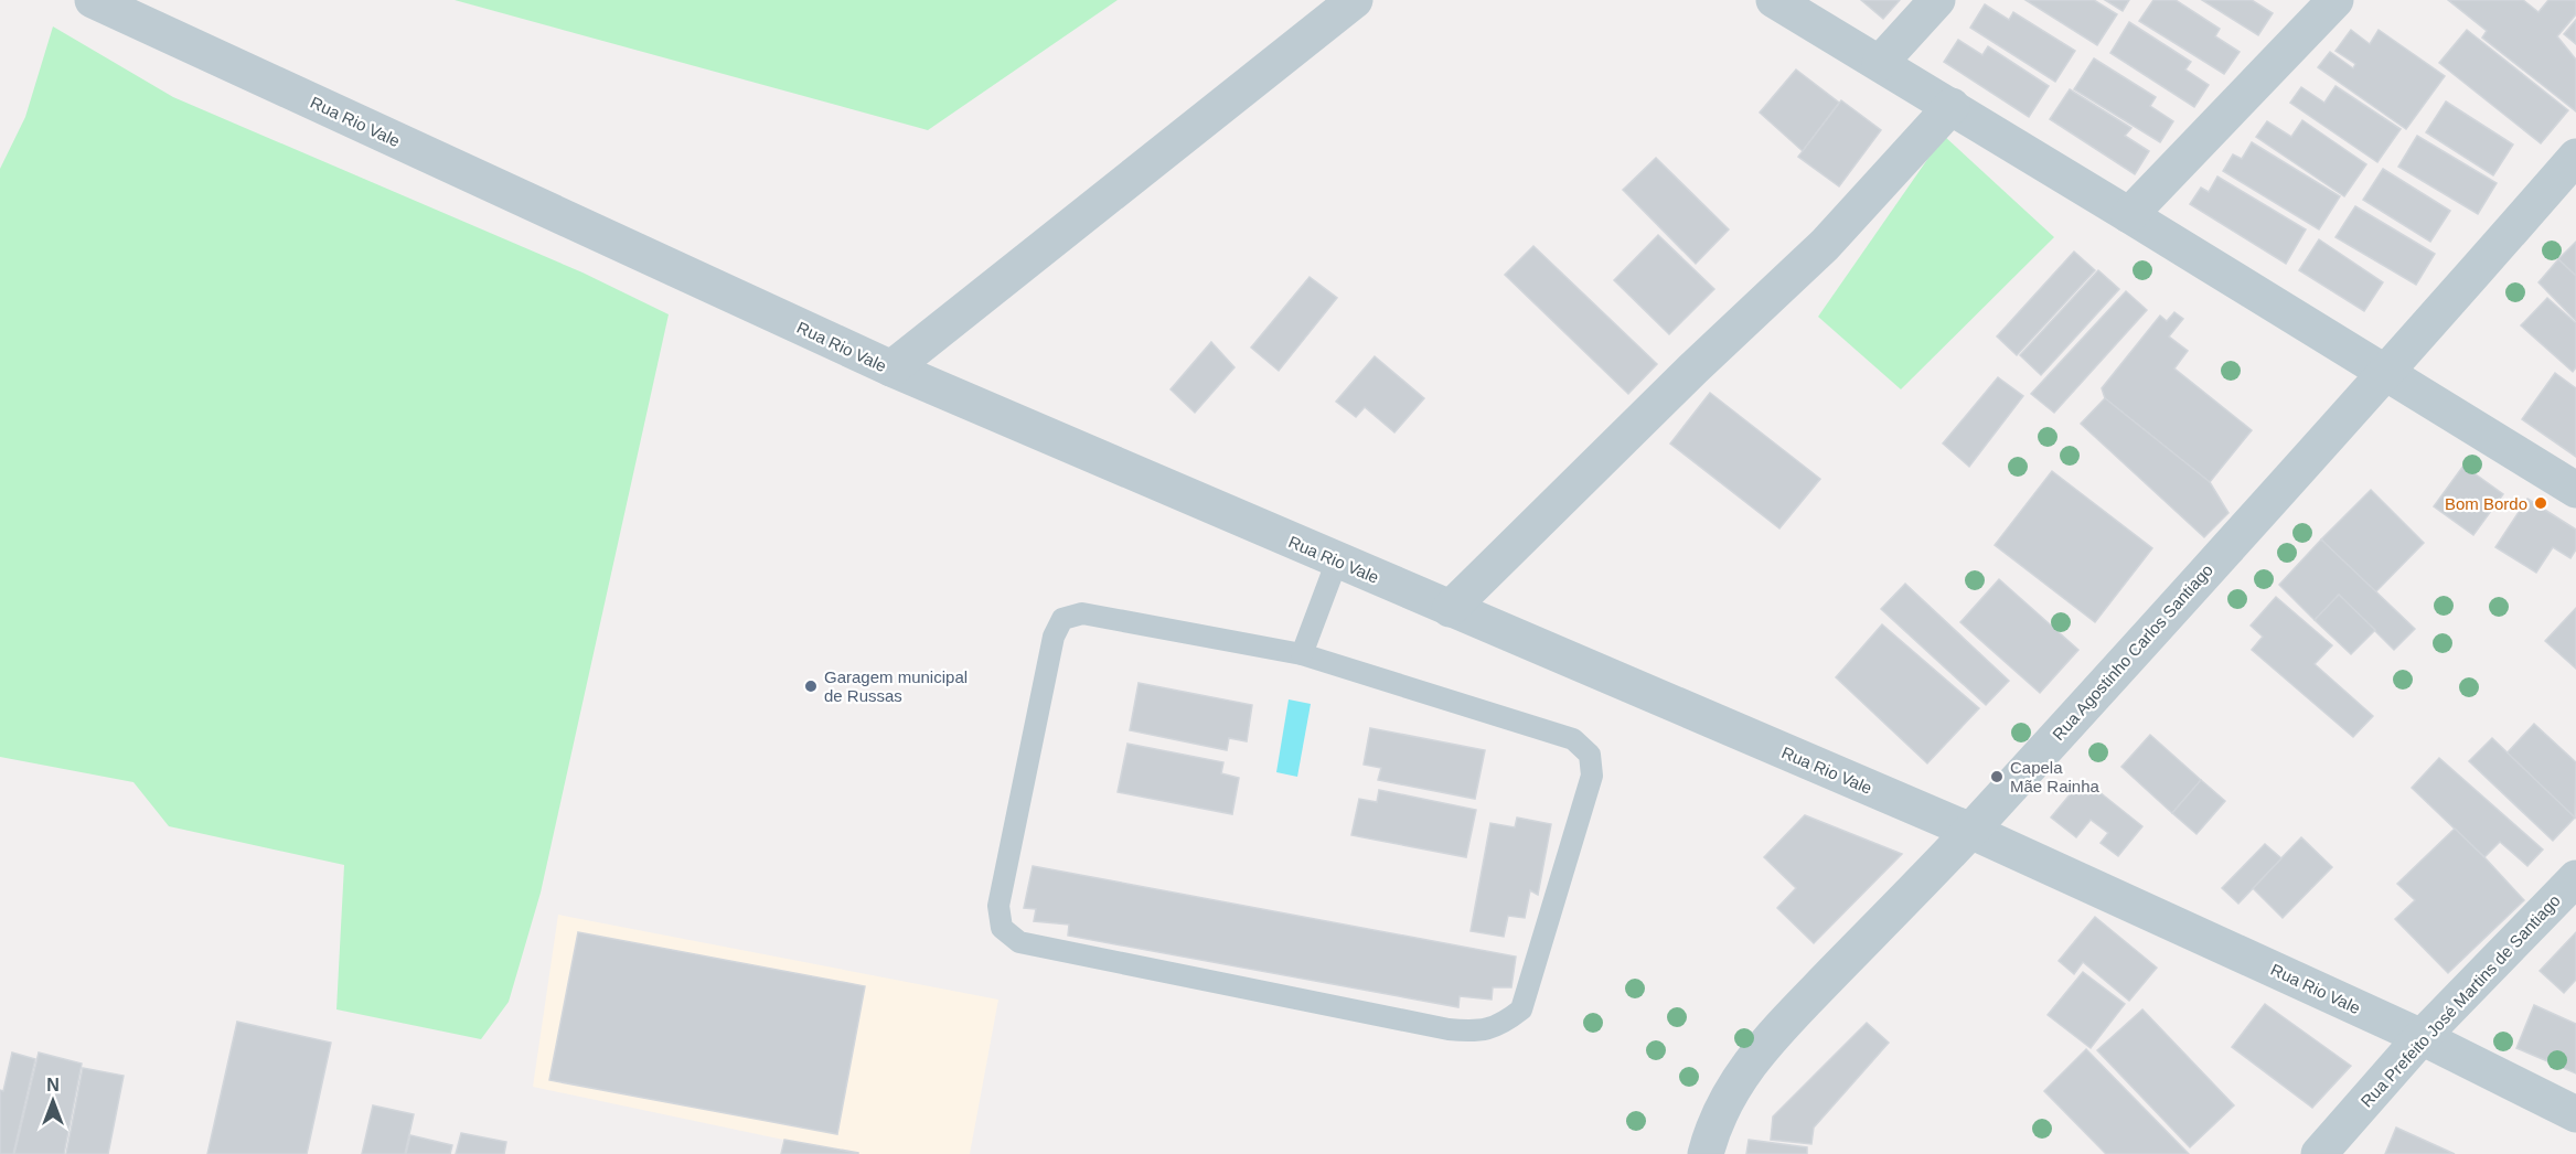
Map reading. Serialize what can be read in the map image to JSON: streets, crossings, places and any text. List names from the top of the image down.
{
  "streets": {
    "street": ["Rua Rio Vale", "Rua Agostinho Carlos Santiago", "Rua Prefeito José Martins de Santiago"]
  },
  "crossings": [
    ["Rua Rio Vale", "Rua Agostinho Carlos Santiago"],
    ["Rua Rio Vale", "Rua Prefeito José Martins de Santiago"]
  ],
  "places": ["Bom Bordo", "Garagem municipal de Russas", "Capela Mãe Rainha"],
  "north": "top"
}
